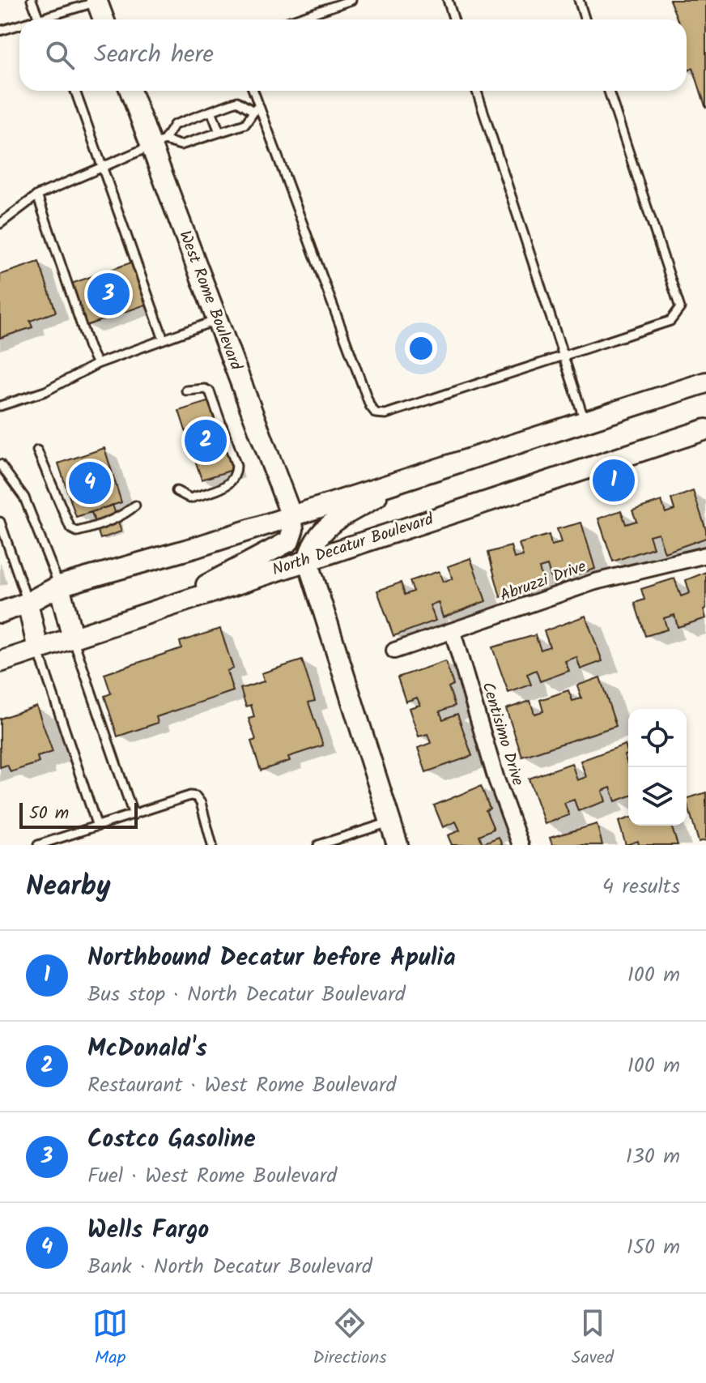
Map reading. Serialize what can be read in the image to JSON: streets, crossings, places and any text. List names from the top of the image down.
{
  "streets": {
    "main road": ["West Rome Boulevard", "North Decatur Boulevard"],
    "street": ["Abruzzi Drive", "Centisimo Drive"]
  },
  "crossings": [
    ["Abruzzi Drive", "Centisimo Drive"]
  ],
  "scale_bar": "50 m",
  "page": {
    "search": "Search here",
    "pins": [
      "3",
      "2",
      "1",
      "4"
    ],
    "scale": "50 m",
    "heading": ["Nearby", "4 results"],
    "list": [
      {
        "mark": "1",
        "name": "Northbound Decatur before Apulia",
        "note": "Bus stop · North Decatur Boulevard",
        "value": "100 m"
      },
      {
        "mark": "2",
        "name": "McDonald's",
        "note": "Restaurant · West Rome Boulevard",
        "value": "100 m"
      },
      {
        "mark": "3",
        "name": "Costco Gasoline",
        "note": "Fuel · West Rome Boulevard",
        "value": "130 m"
      },
      {
        "mark": "4",
        "name": "Wells Fargo",
        "note": "Bank · North Decatur Boulevard",
        "value": "150 m"
      }
    ],
    "nav": ["Map", "Directions", "Saved"]
  }
}
